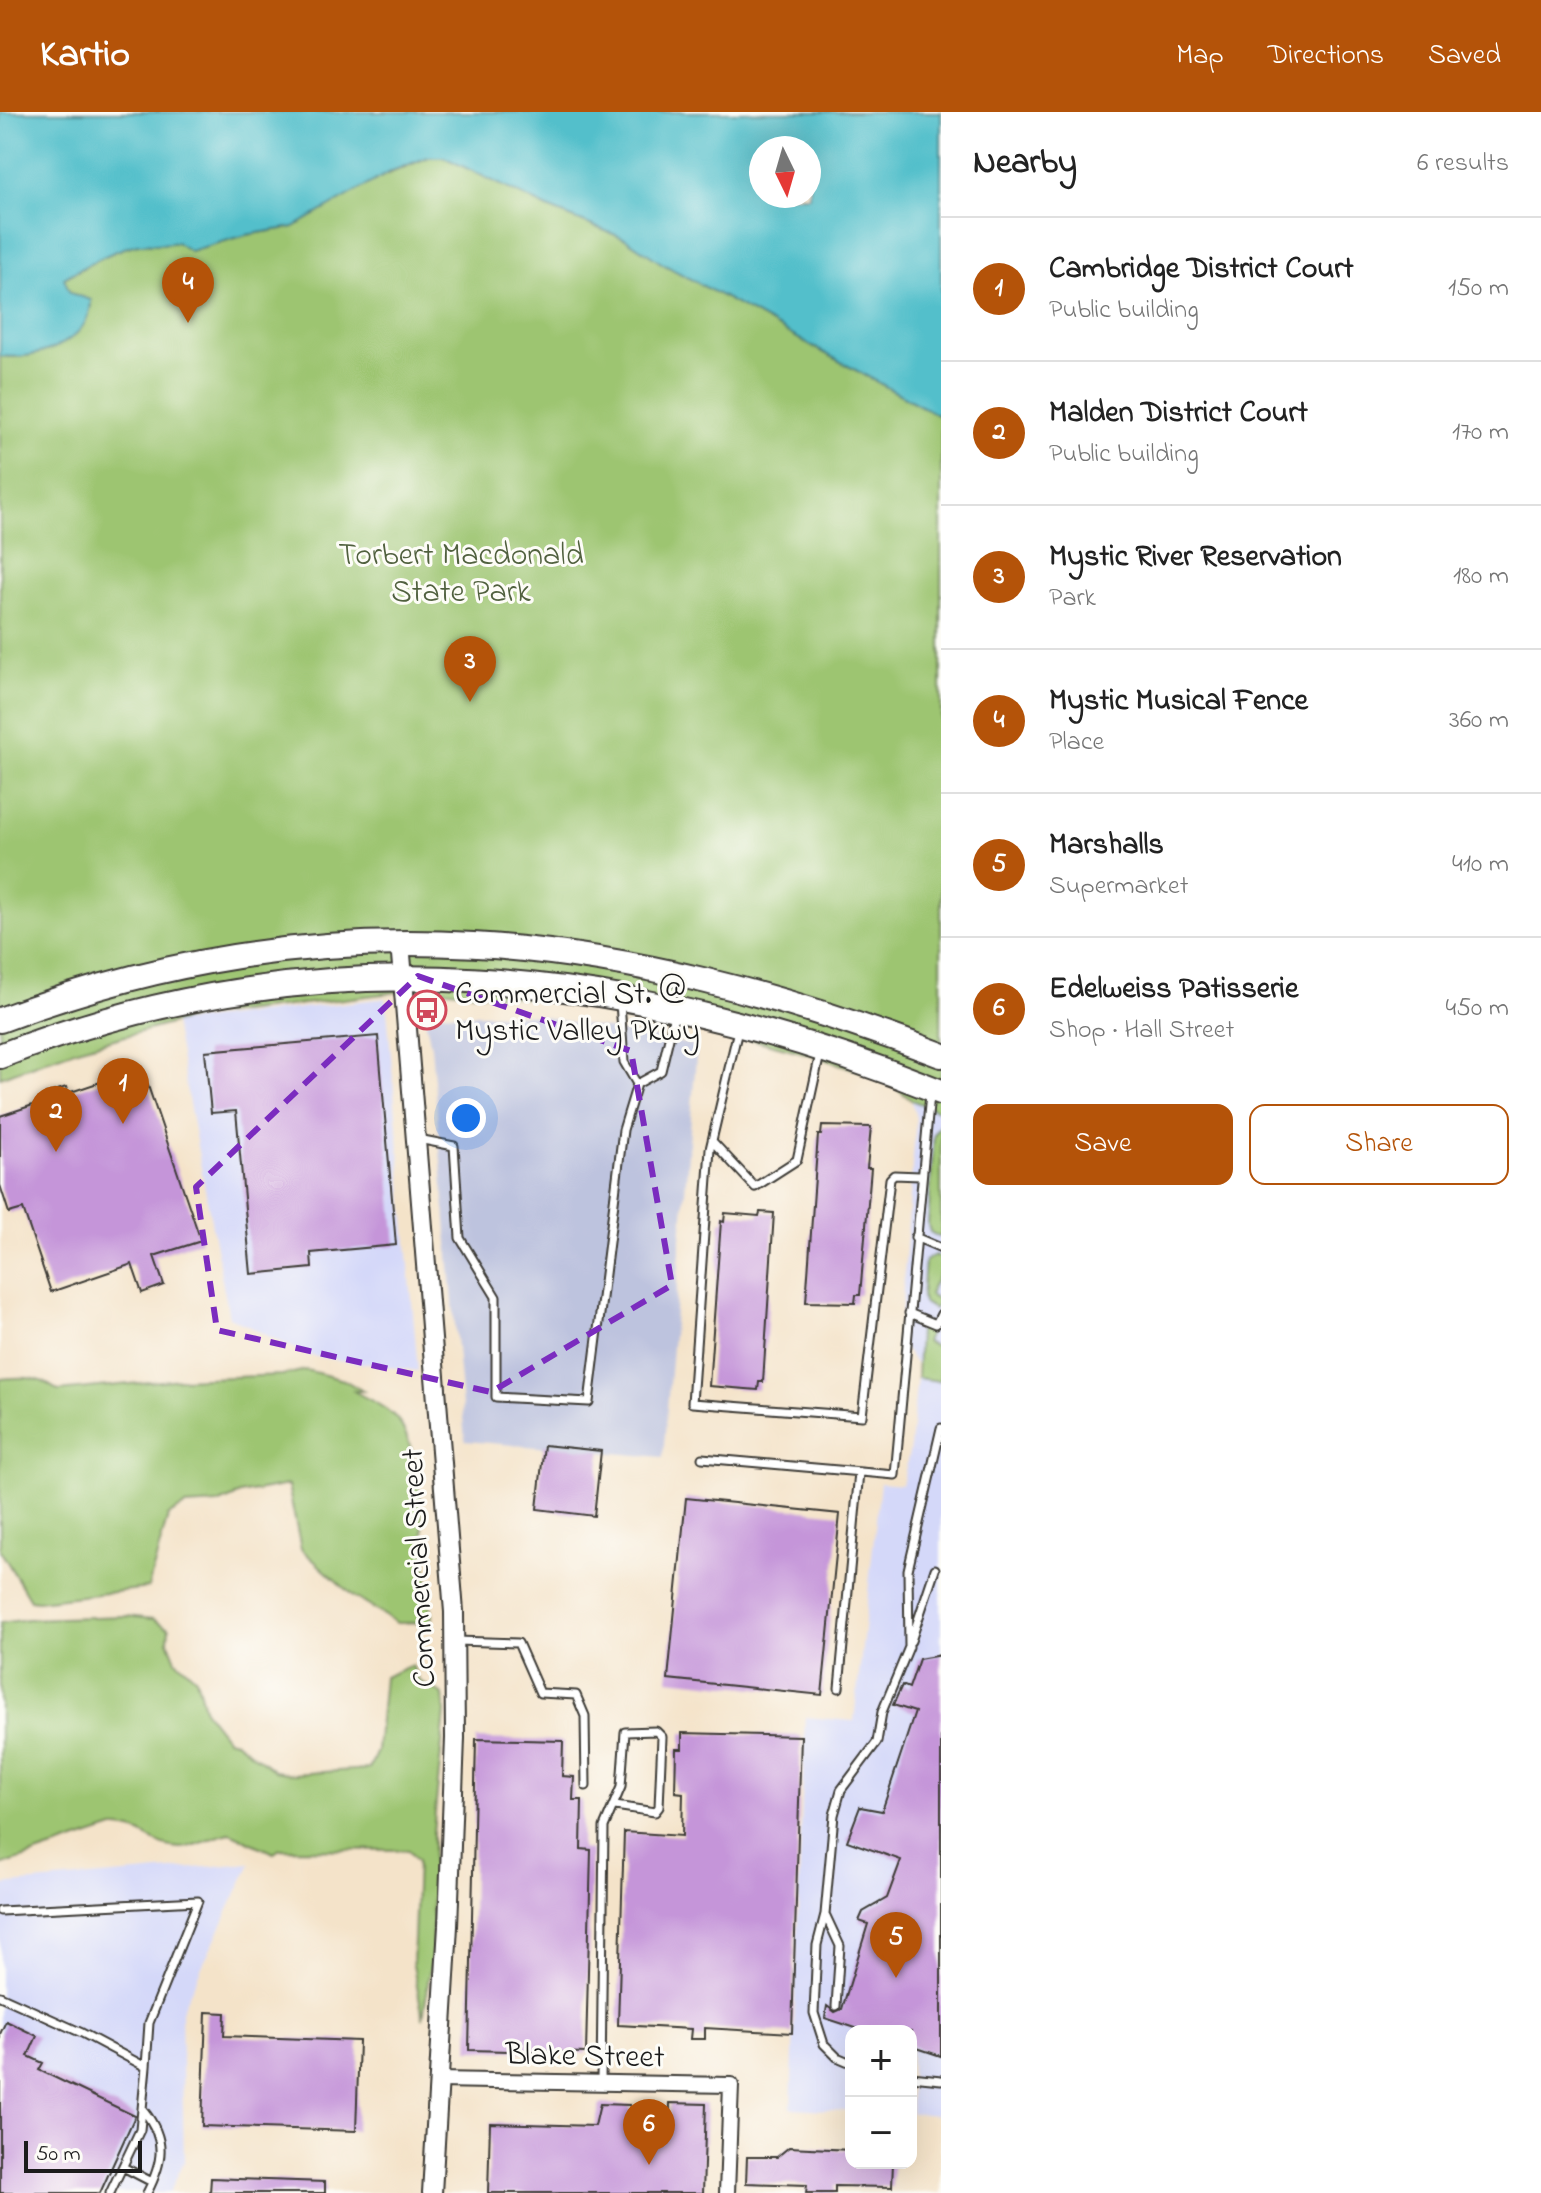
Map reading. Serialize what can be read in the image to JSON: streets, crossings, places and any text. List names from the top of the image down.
{
  "streets": {
    "street": ["Commercial Street", "Blake Street"]
  },
  "crossings": [
    ["Commercial Street", "Blake Street"]
  ],
  "parks": ["Torbert Macdonald State Park"],
  "places": {
    "bus stop": ["Commercial St. @ Mystic Valley Pkwy"]
  },
  "scale_bar": "50 m",
  "north": "bottom",
  "page": {
    "header": "Kartio",
    "nav": ["Map", "Directions", "Saved"],
    "heading": ["Nearby", "6 results"],
    "list": [
      {
        "mark": "1",
        "name": "Cambridge District Court",
        "note": "Public building",
        "value": "150 m"
      },
      {
        "mark": "2",
        "name": "Malden District Court",
        "note": "Public building",
        "value": "170 m"
      },
      {
        "mark": "3",
        "name": "Mystic River Reservation",
        "note": "Park",
        "value": "180 m"
      },
      {
        "mark": "4",
        "name": "Mystic Musical Fence",
        "note": "Place",
        "value": "360 m"
      },
      {
        "mark": "5",
        "name": "Marshalls",
        "note": "Supermarket",
        "value": "410 m"
      },
      {
        "mark": "6",
        "name": "Edelweiss Patisserie",
        "note": "Shop · Hall Street",
        "value": "450 m"
      }
    ],
    "pins": [
      "4",
      "3",
      "1",
      "2",
      "5",
      "6"
    ],
    "buttons": ["Save", "Share"],
    "map_buttons": ["+", "−"],
    "scale": "50 m"
  }
}
